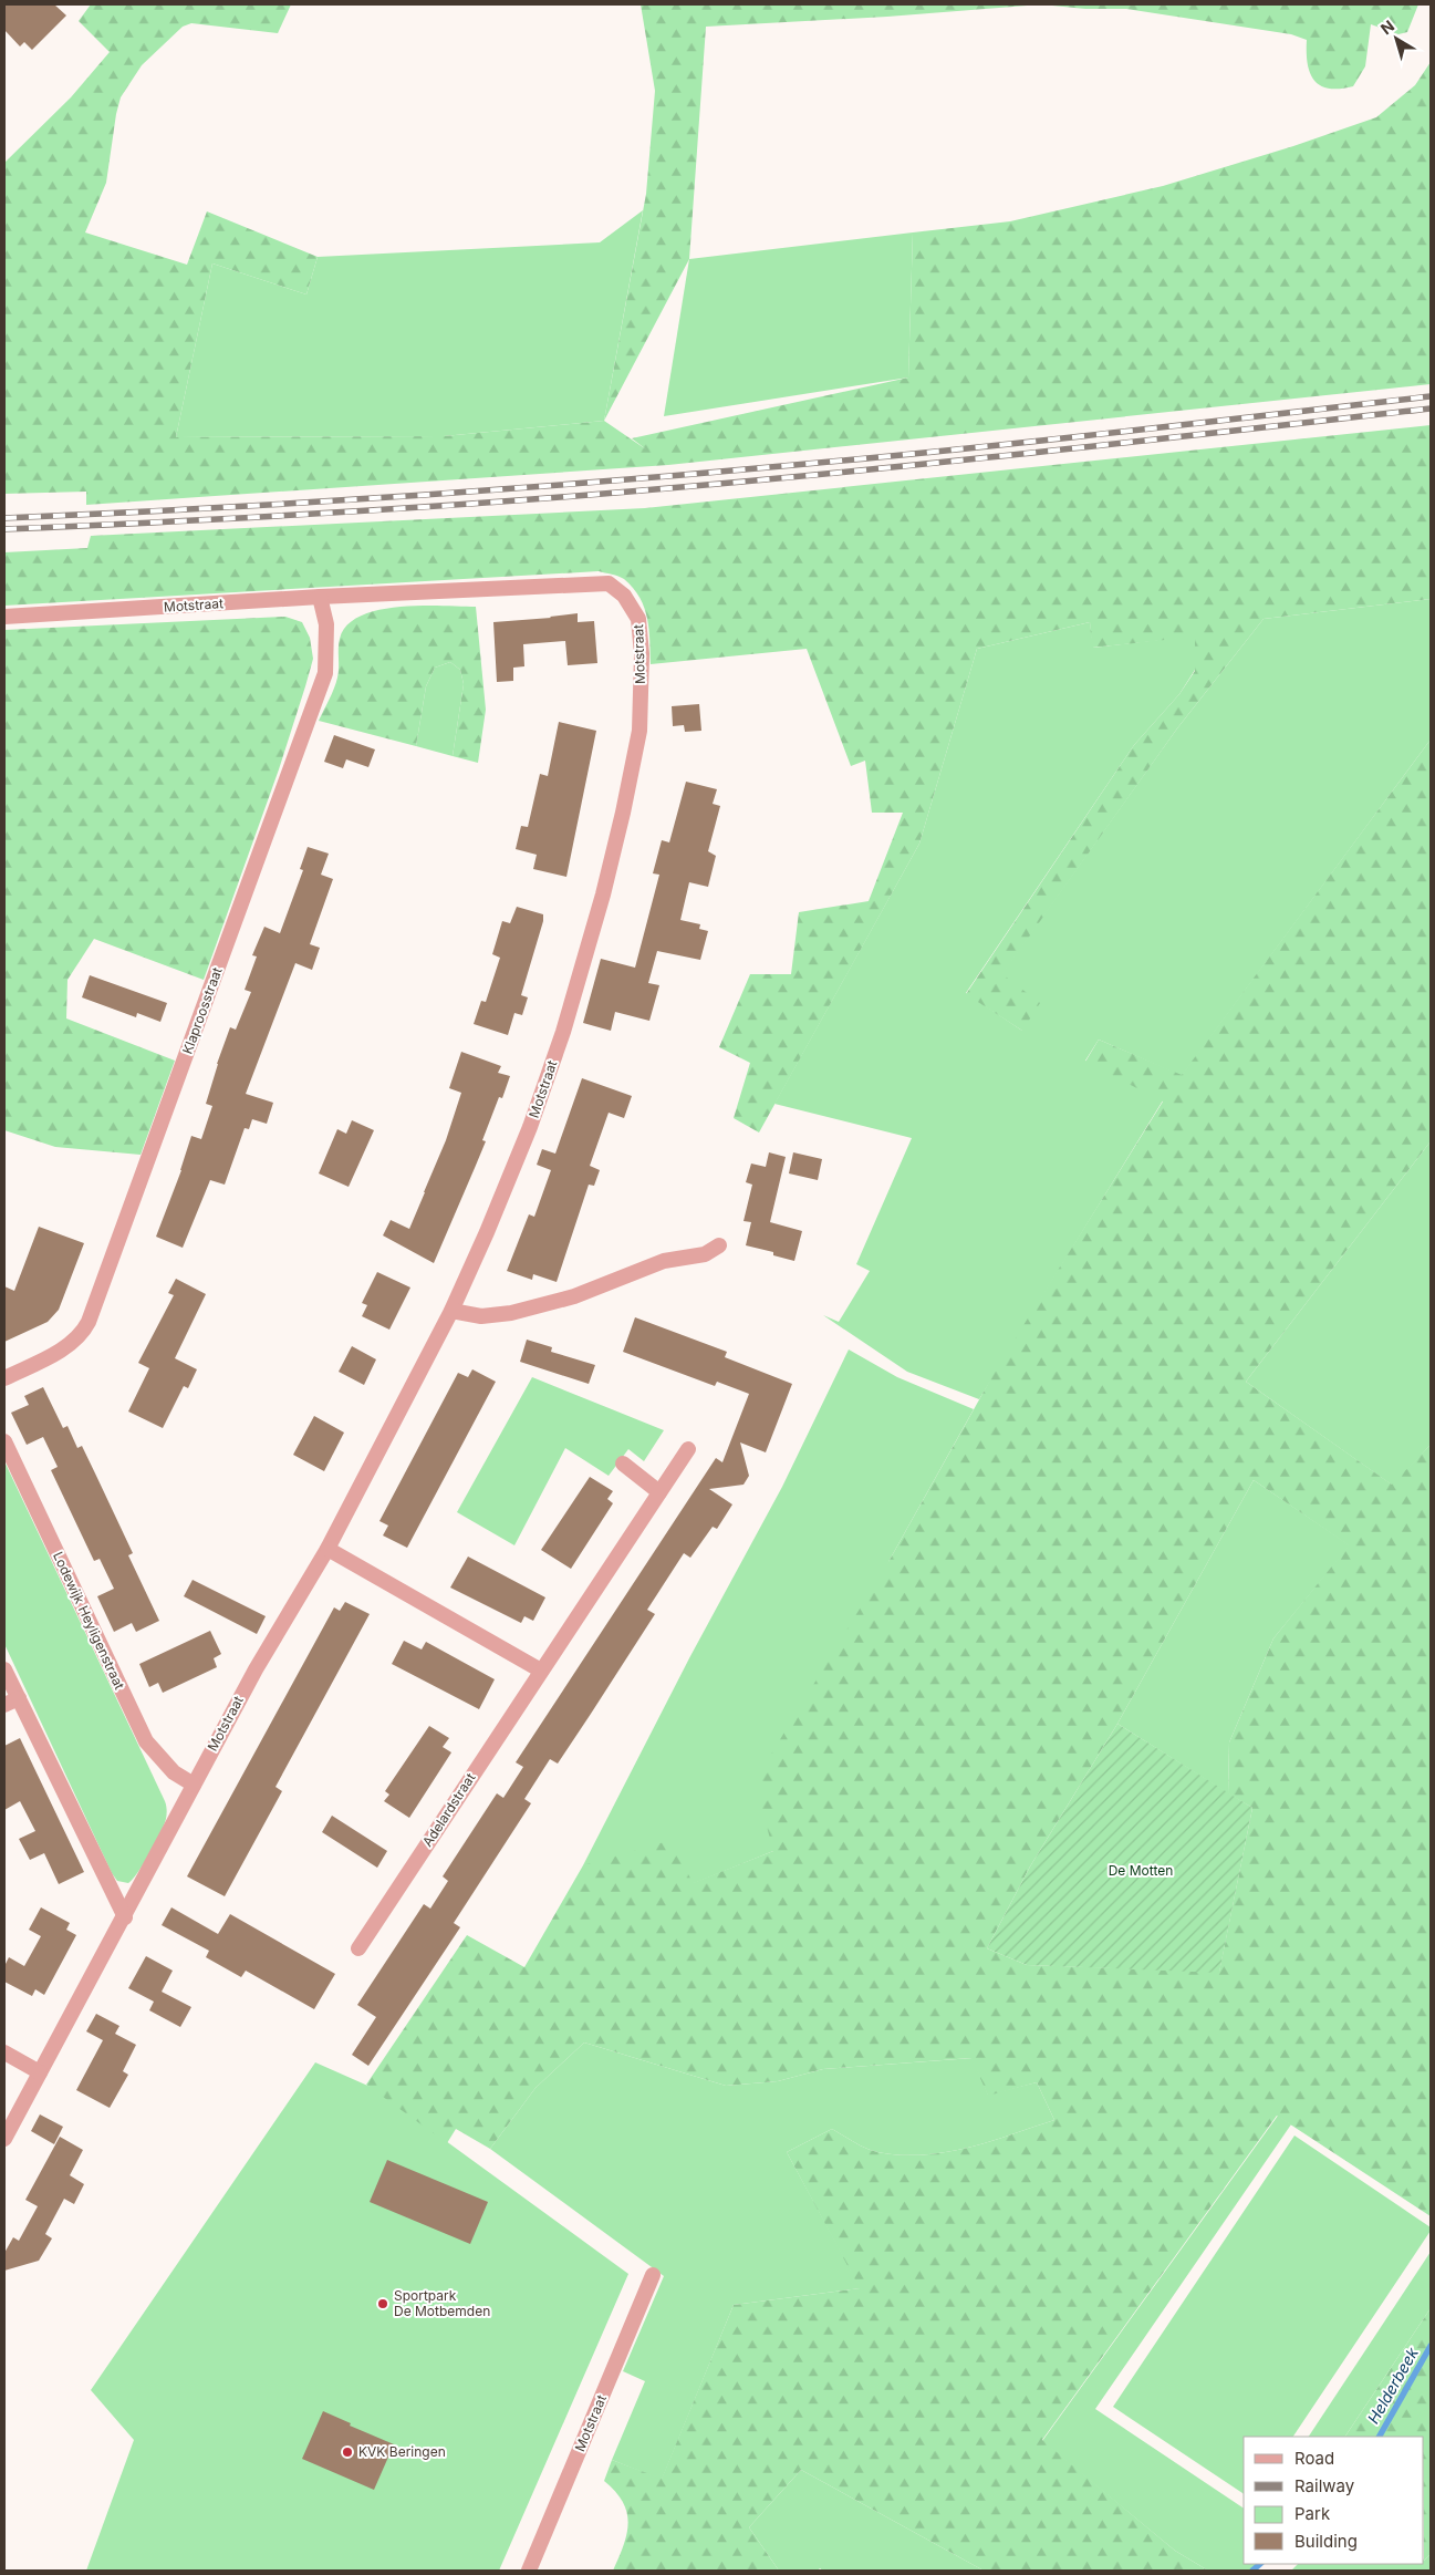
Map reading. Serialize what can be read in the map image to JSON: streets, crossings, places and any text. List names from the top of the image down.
{
  "streets": {
    "street": [
      "Motstraat",
      "Klaproosstraat",
      "Lodewijk Heyligenstraat",
      "Adelardstraat"
    ]
  },
  "crossings": [
    ["Motstraat", "Klaproosstraat"],
    ["Motstraat", "Lodewijk Heyligenstraat"]
  ],
  "water": ["Helderbeek"],
  "parks": ["De Motten"],
  "places": ["Sportpark De Motbemden", "KVK Beringen"],
  "legend": [
    "Road",
    "Railway",
    "Park",
    "Building"
  ],
  "north": "top left"
}
